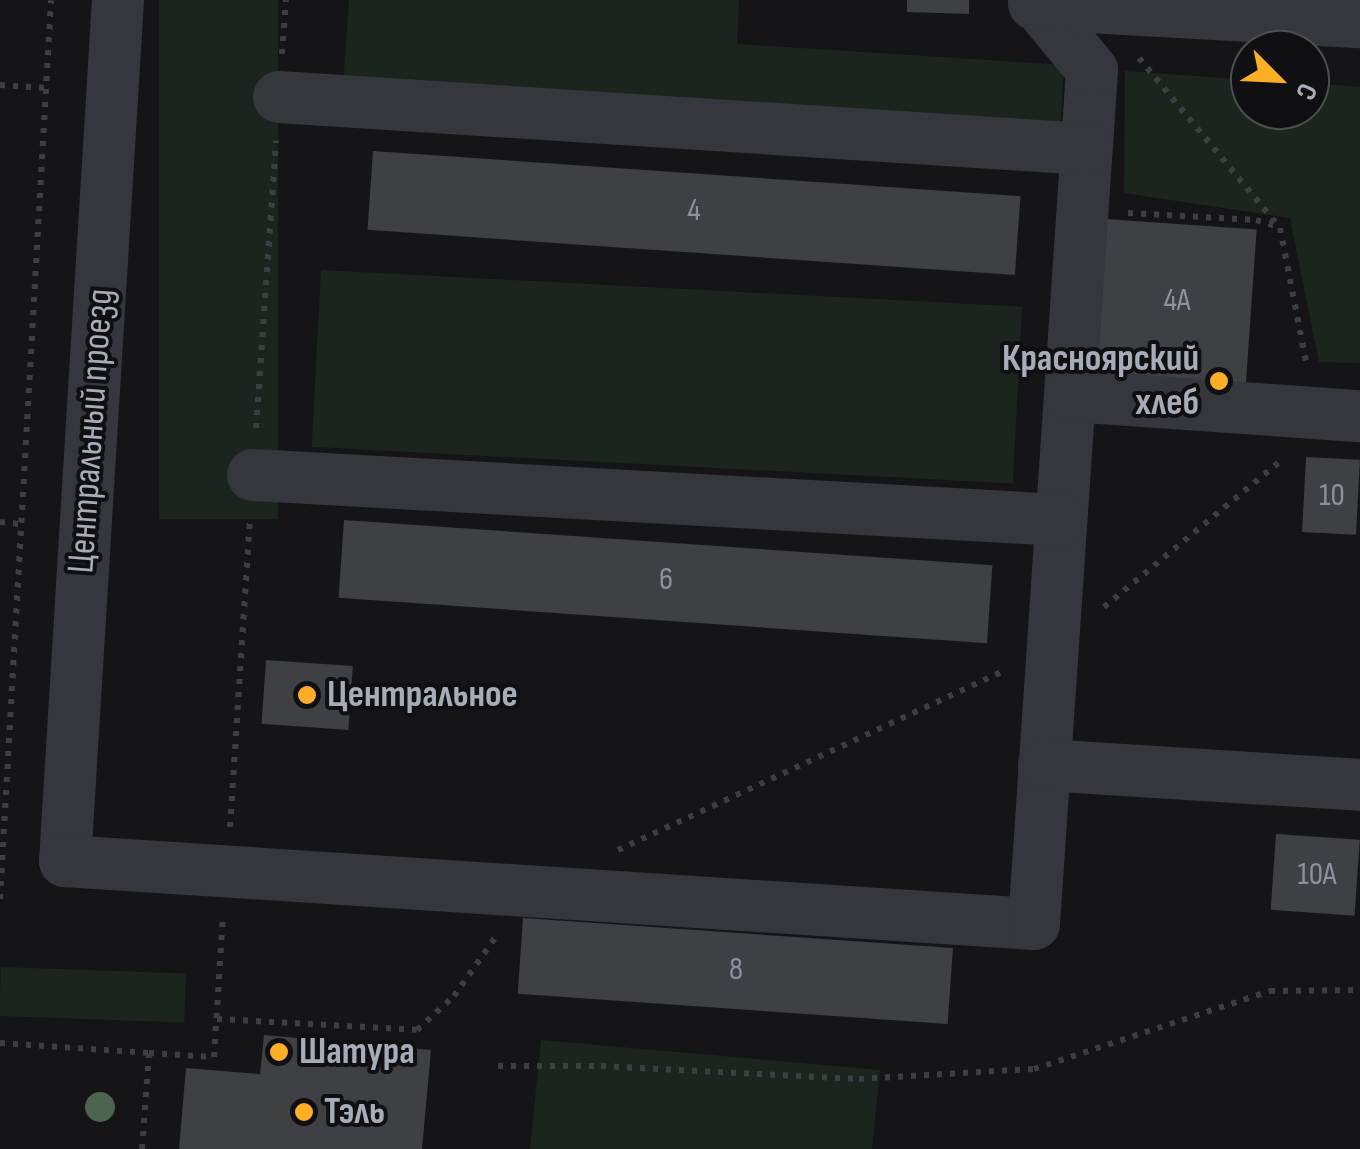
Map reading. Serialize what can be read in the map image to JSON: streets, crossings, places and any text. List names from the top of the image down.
{
  "streets": {
    "street": ["Центральный проезд"]
  },
  "places": [
    "Красноярский хлеб",
    "Центральное",
    "Шатура",
    "Тэль"
  ],
  "house_numbers": [
    "4",
    "4А",
    "10",
    "6",
    "10А",
    "8"
  ],
  "north": "bottom right"
}
